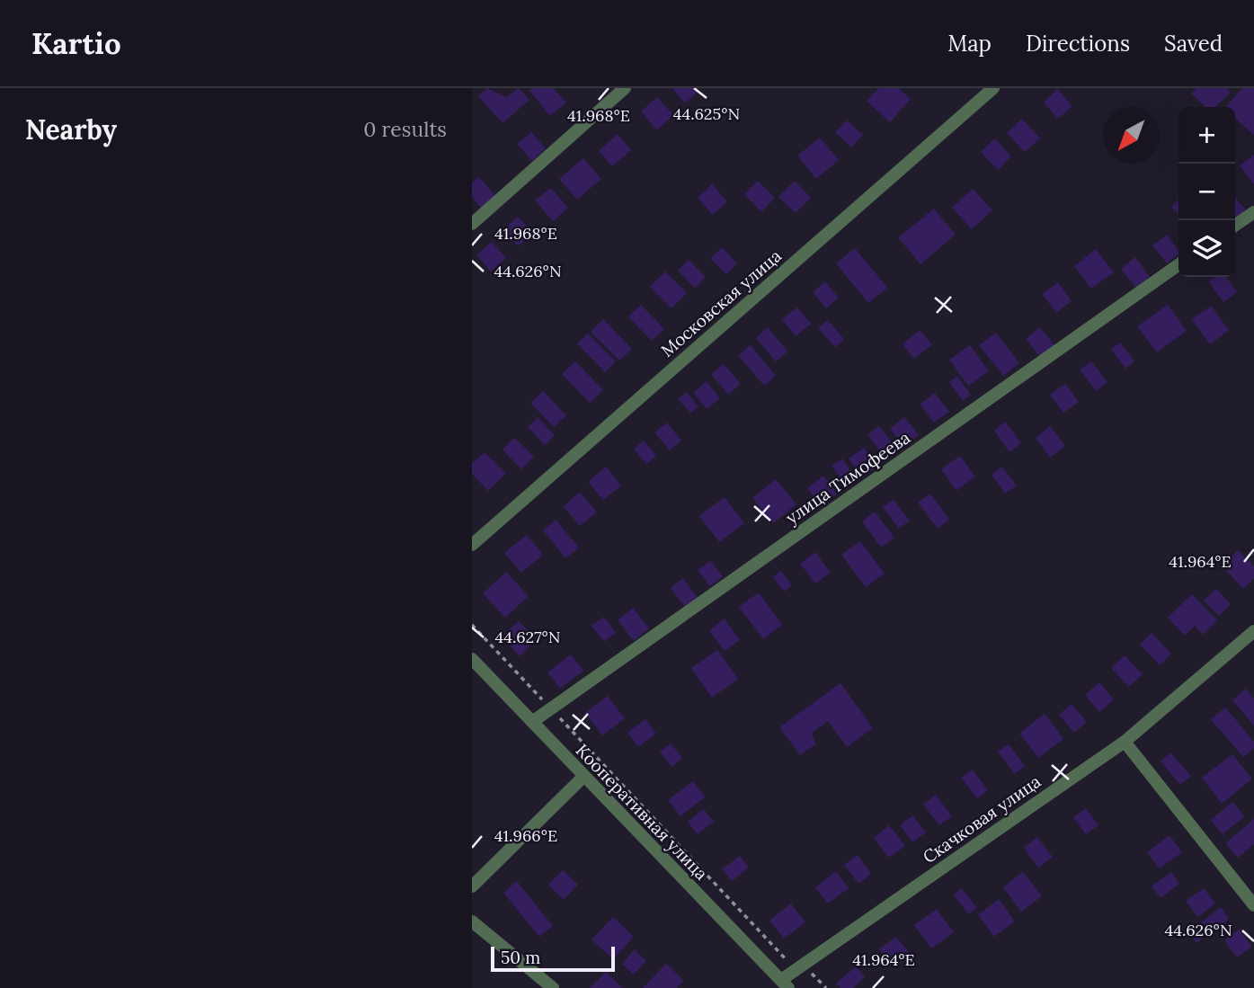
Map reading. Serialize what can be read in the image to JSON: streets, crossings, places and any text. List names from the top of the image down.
{
  "streets": {
    "street": [
      "Московская улица",
      "улица Тимофеева",
      "Кооперативная улица",
      "Скачковая улица"
    ]
  },
  "crossings": [
    ["улица Тимофеева", "Кооперативная улица"],
    ["Кооперативная улица", "Скачковая улица"]
  ],
  "scale_bar": "50 m",
  "north": "bottom left",
  "page": {
    "header": "Kartio",
    "nav": ["Map", "Directions", "Saved"],
    "heading": ["Nearby", "0 results"],
    "map_buttons": ["+", "−"],
    "scale": "50 m"
  },
  "coordinates": [
    "44.625°N",
    "41.968°E",
    "44.626°N",
    "41.964°E",
    "44.627°N",
    "41.966°E"
  ]
}
